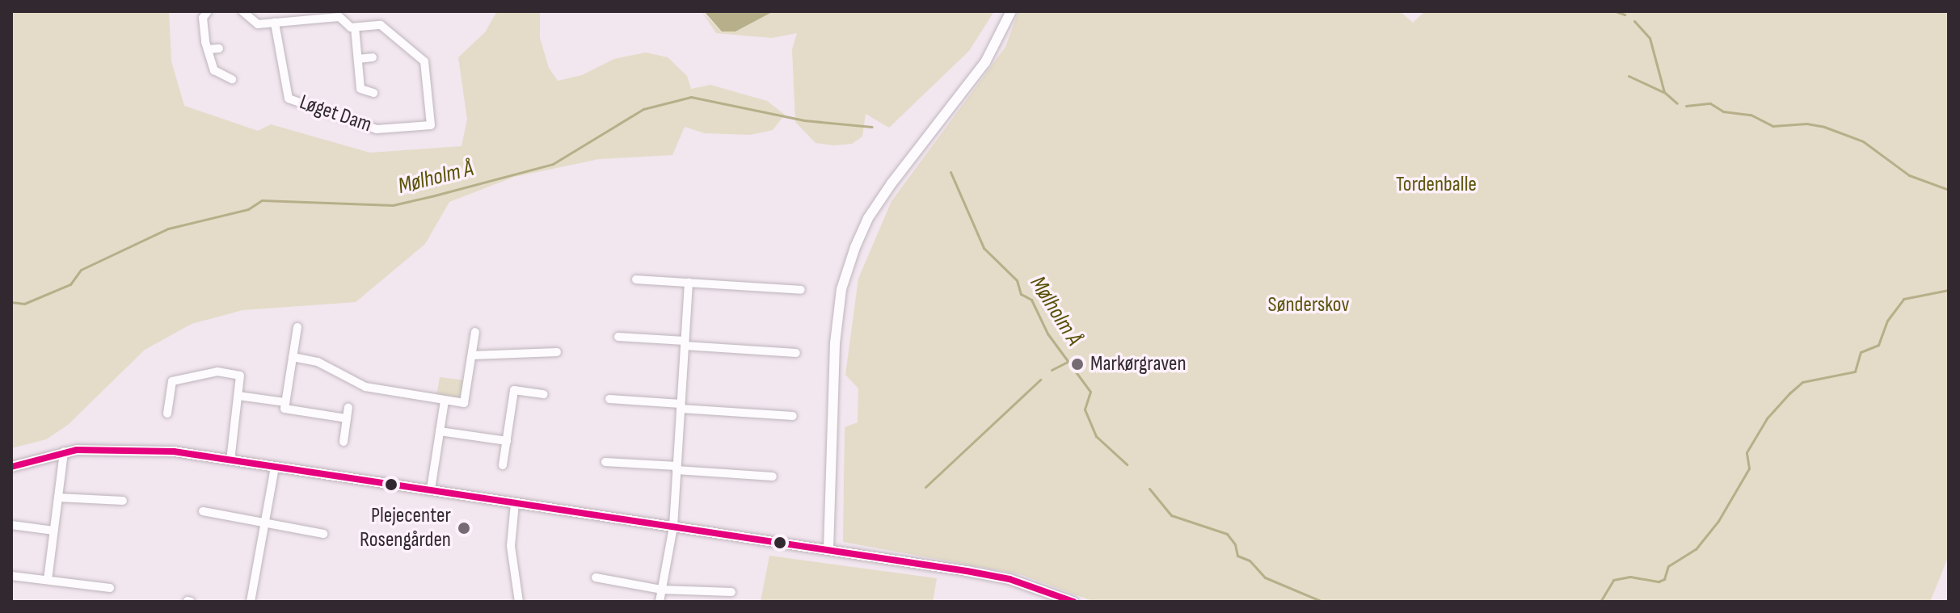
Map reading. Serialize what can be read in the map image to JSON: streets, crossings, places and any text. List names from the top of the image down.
{
  "streets": {
    "street": ["Løget Dam"]
  },
  "water": ["Mølholm Å"],
  "parks": ["Tordenballe", "Sønderskov"],
  "places": ["Markørgraven", "Plejecenter Rosengården"]
}
